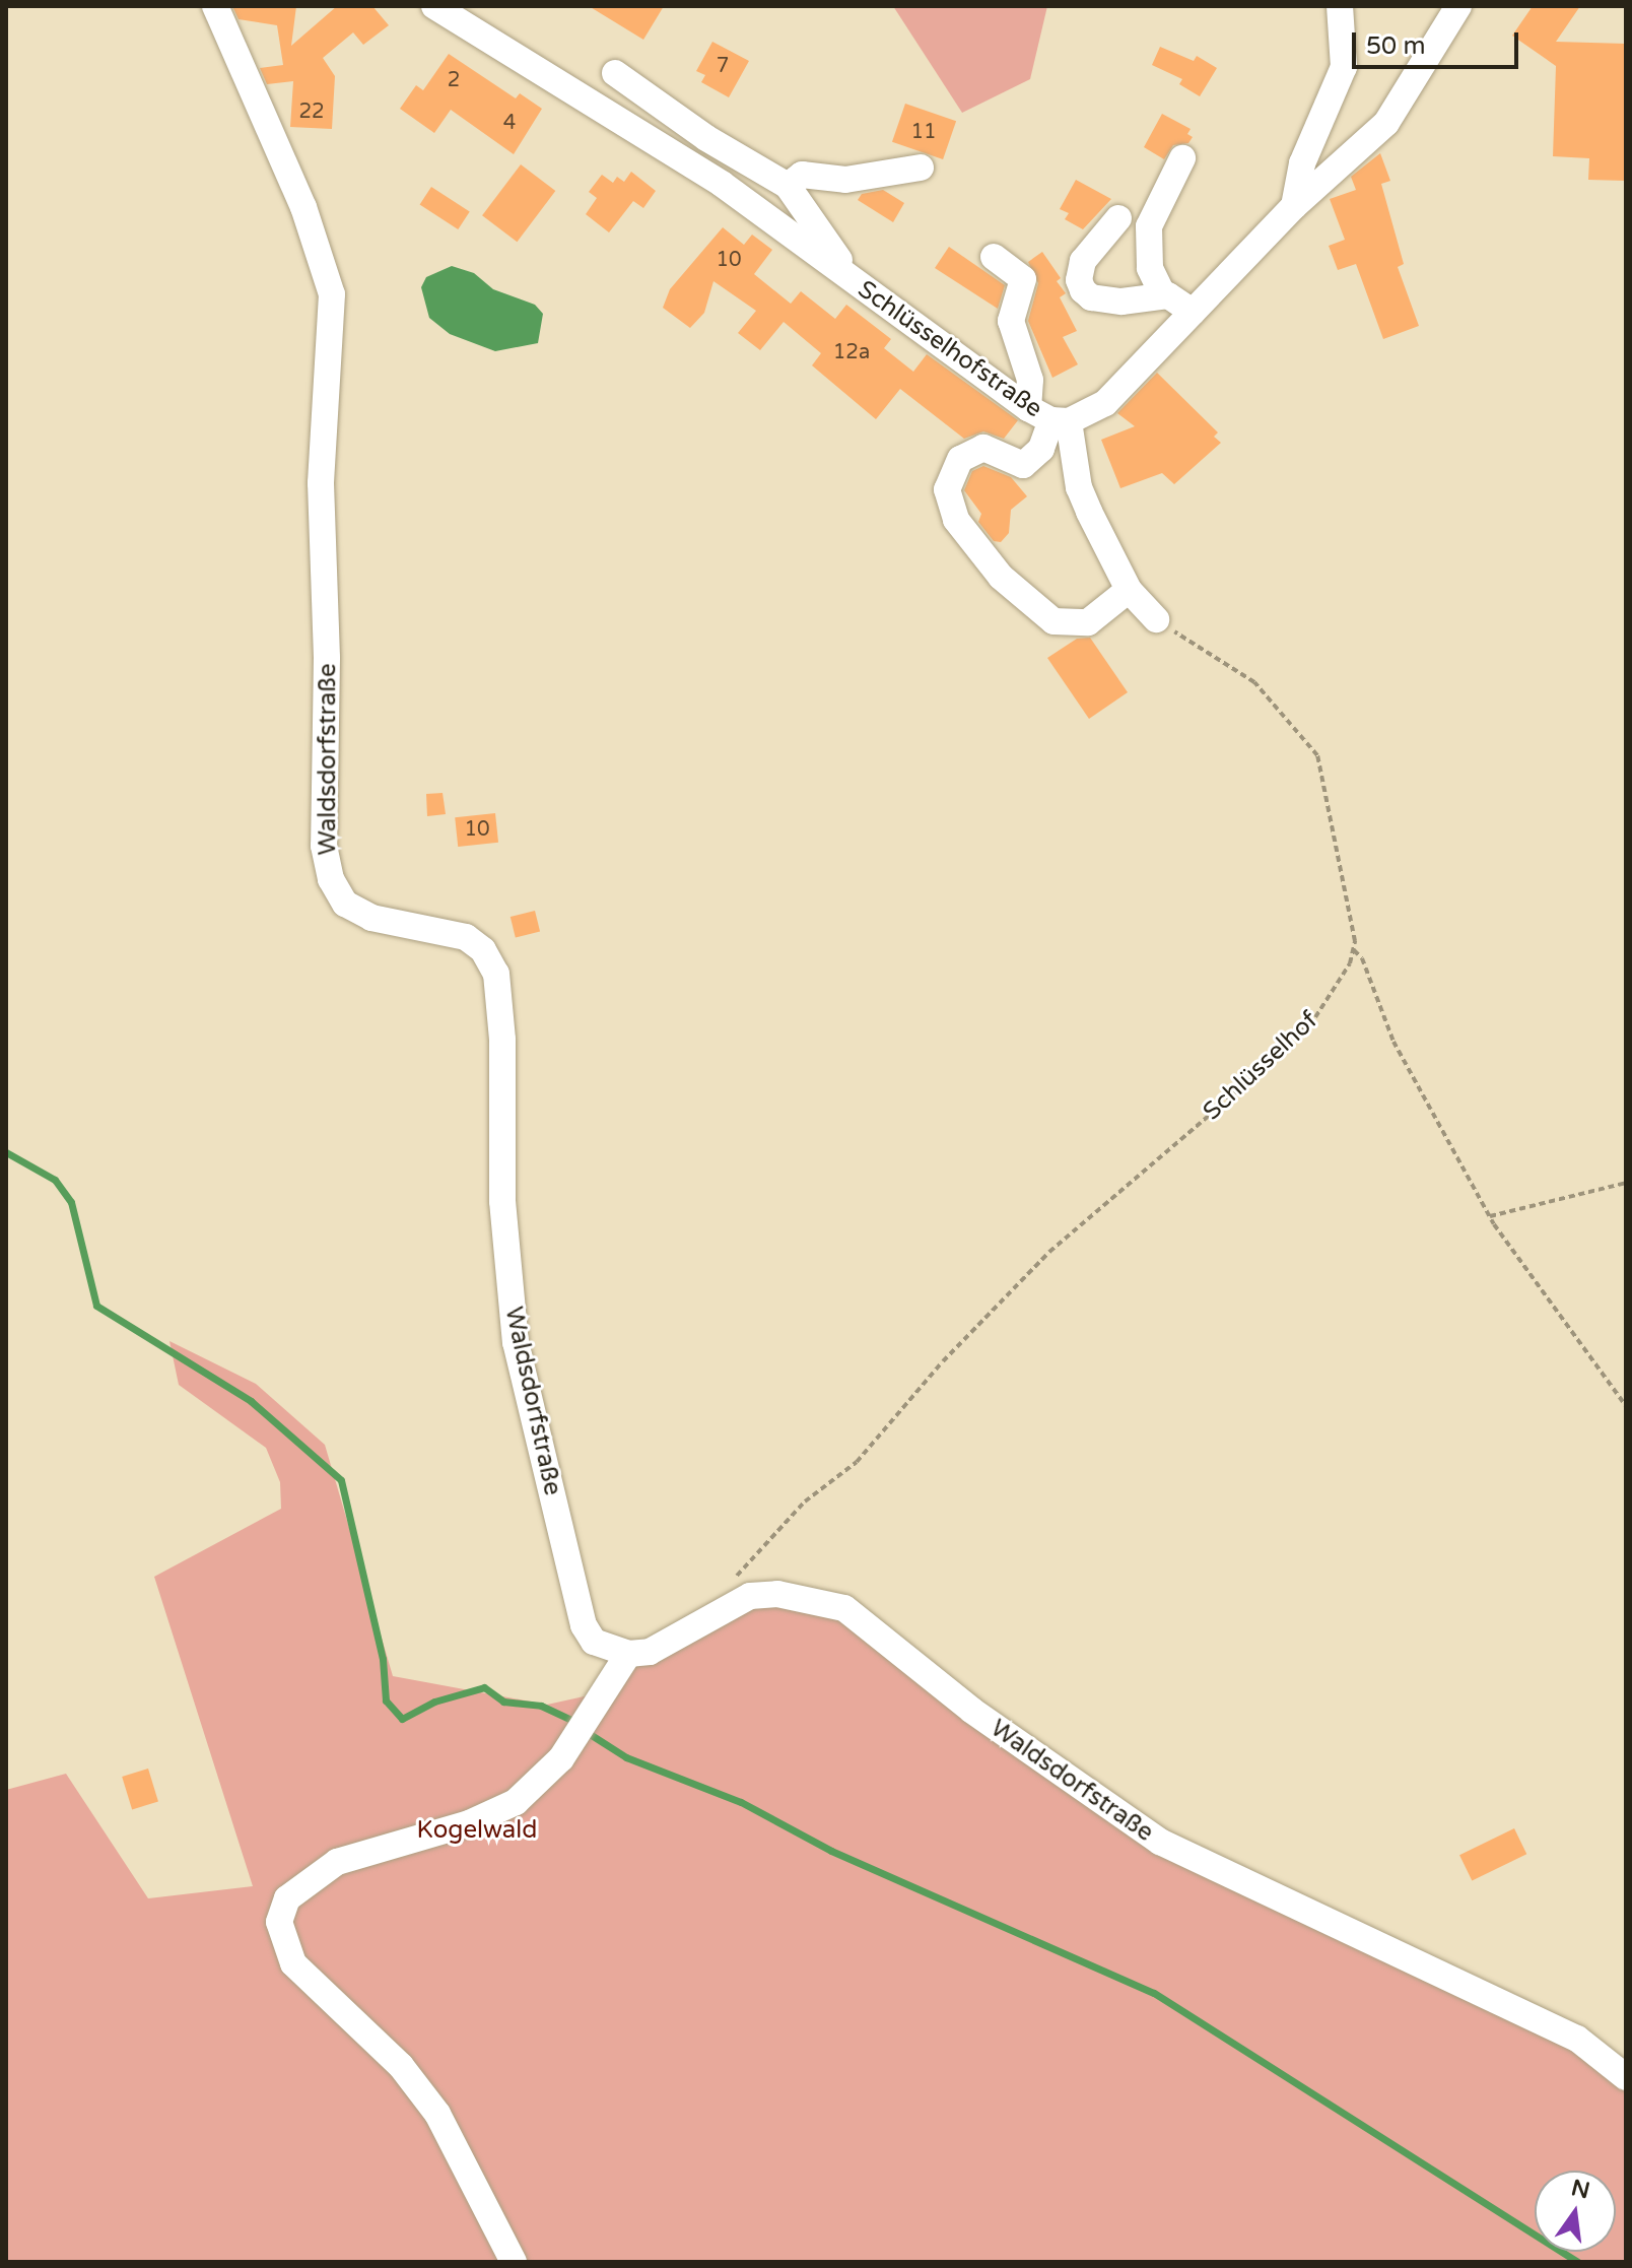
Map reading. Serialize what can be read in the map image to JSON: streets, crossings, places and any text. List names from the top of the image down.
{
  "streets": {
    "street": ["Schlüsselhofstraße", "Waldsdorfstraße"],
    "path": ["Schlüsselhof"]
  },
  "parks": ["Kogelwald"],
  "house_numbers": [
    "7",
    "2",
    "22",
    "4",
    "11",
    "10",
    "12a",
    "10"
  ],
  "scale_bar": "50 m",
  "north": "top"
}
